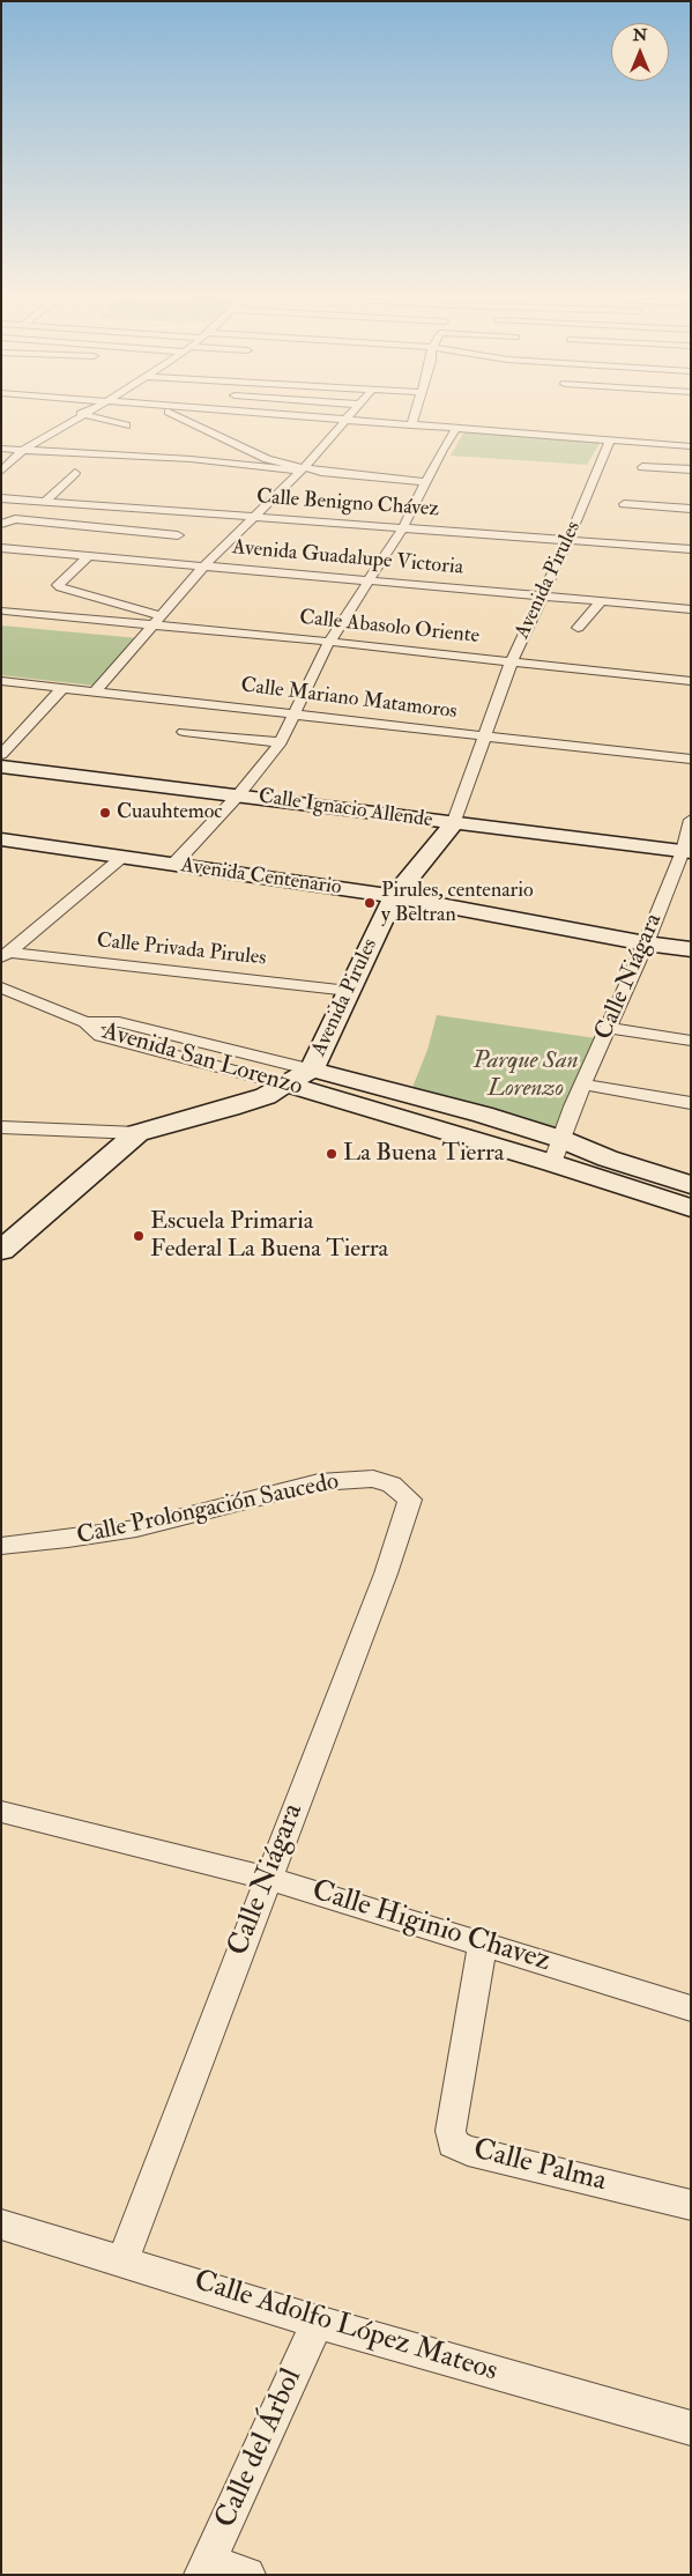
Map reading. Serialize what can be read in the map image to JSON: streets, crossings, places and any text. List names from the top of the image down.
{
  "streets": {
    "street": [
      "Calle Benigno Chávez",
      "Avenida Guadalupe Victoria",
      "Avenida Pirules",
      "Calle Abasolo Oriente",
      "Calle Mariano Matamoros",
      "Calle Ignacio Allende",
      "Avenida Centenario",
      "Calle Privada Pirules",
      "Calle Niágara",
      "Avenida San Lorenzo",
      "Calle Prolongación Saucedo",
      "Calle Higinio Chavez",
      "Calle Palma",
      "Calle Adolfo López Mateos",
      "Calle del Árbol"
    ]
  },
  "crossings": [
    ["Calle Benigno Chávez", "Avenida Pirules"],
    ["Avenida Guadalupe Victoria", "Avenida Pirules"],
    ["Avenida Pirules", "Calle Abasolo Oriente"],
    ["Avenida Pirules", "Calle Mariano Matamoros"],
    ["Avenida Pirules", "Calle Ignacio Allende"],
    ["Avenida Pirules", "Avenida Centenario"],
    ["Avenida Pirules", "Calle Privada Pirules"],
    ["Avenida Pirules", "Avenida San Lorenzo"],
    ["Calle Ignacio Allende", "Calle Niágara"],
    ["Avenida Centenario", "Calle Niágara"],
    ["Calle Niágara", "Avenida San Lorenzo"],
    ["Calle Niágara", "Calle Prolongación Saucedo"],
    ["Calle Niágara", "Calle Higinio Chavez"],
    ["Calle Niágara", "Calle Adolfo López Mateos"],
    ["Calle Higinio Chavez", "Calle Palma"],
    ["Calle Adolfo López Mateos", "Calle del Árbol"]
  ],
  "parks": ["Parque San Lorenzo"],
  "places": [
    "Cuauhtemoc",
    "Pirules, centenario y Beltran",
    "La Buena Tierra",
    "Escuela Primaria Federal La Buena Tierra"
  ],
  "north": "top"
}
